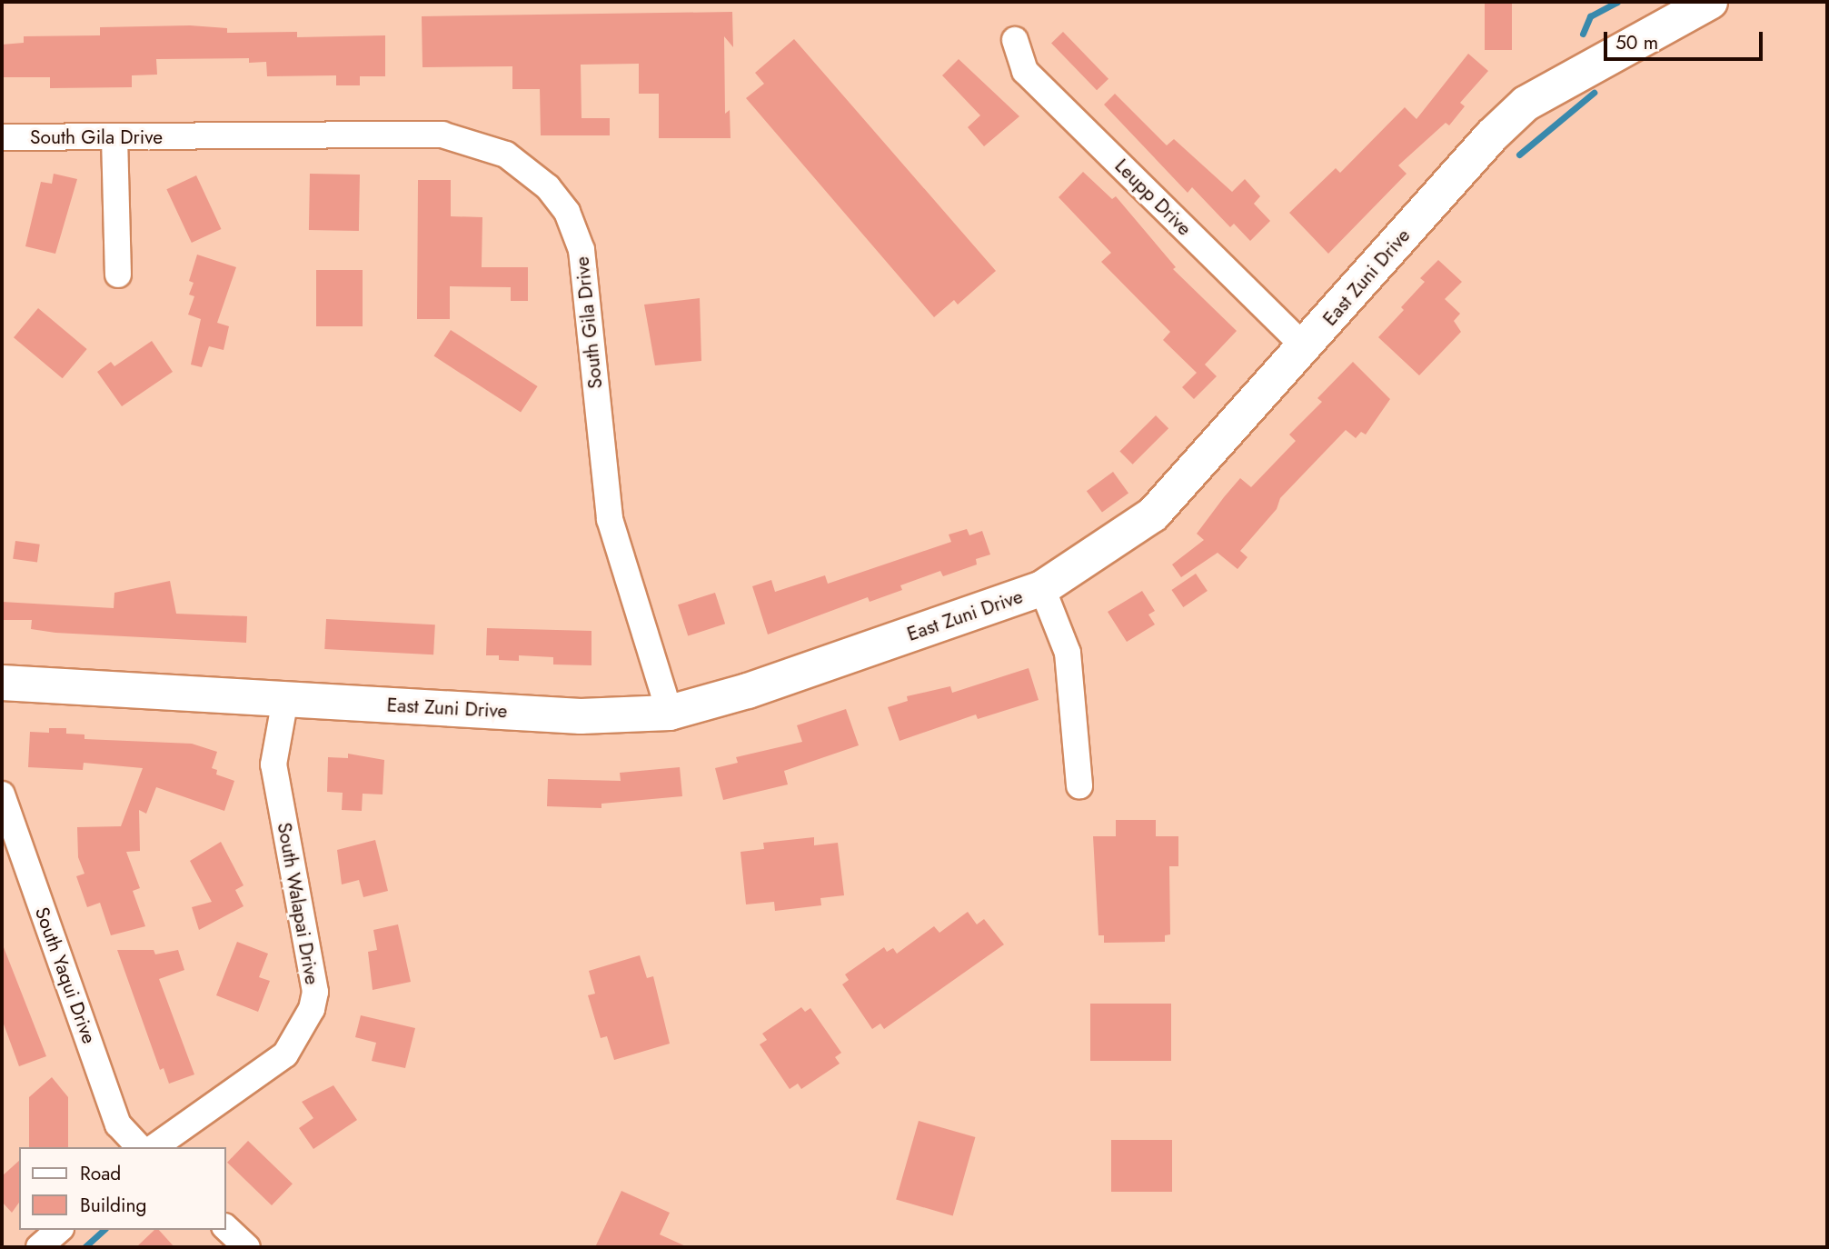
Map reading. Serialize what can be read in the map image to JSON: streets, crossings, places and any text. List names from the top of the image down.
{
  "streets": {
    "street": [
      "South Gila Drive",
      "Leupp Drive",
      "East Zuni Drive",
      "South Walapai Drive",
      "South Yaqui Drive"
    ]
  },
  "crossings": [
    ["South Gila Drive", "East Zuni Drive"],
    ["Leupp Drive", "East Zuni Drive"],
    ["East Zuni Drive", "South Walapai Drive"]
  ],
  "legend": ["Road", "Building"],
  "scale_bar": "50 m"
}
